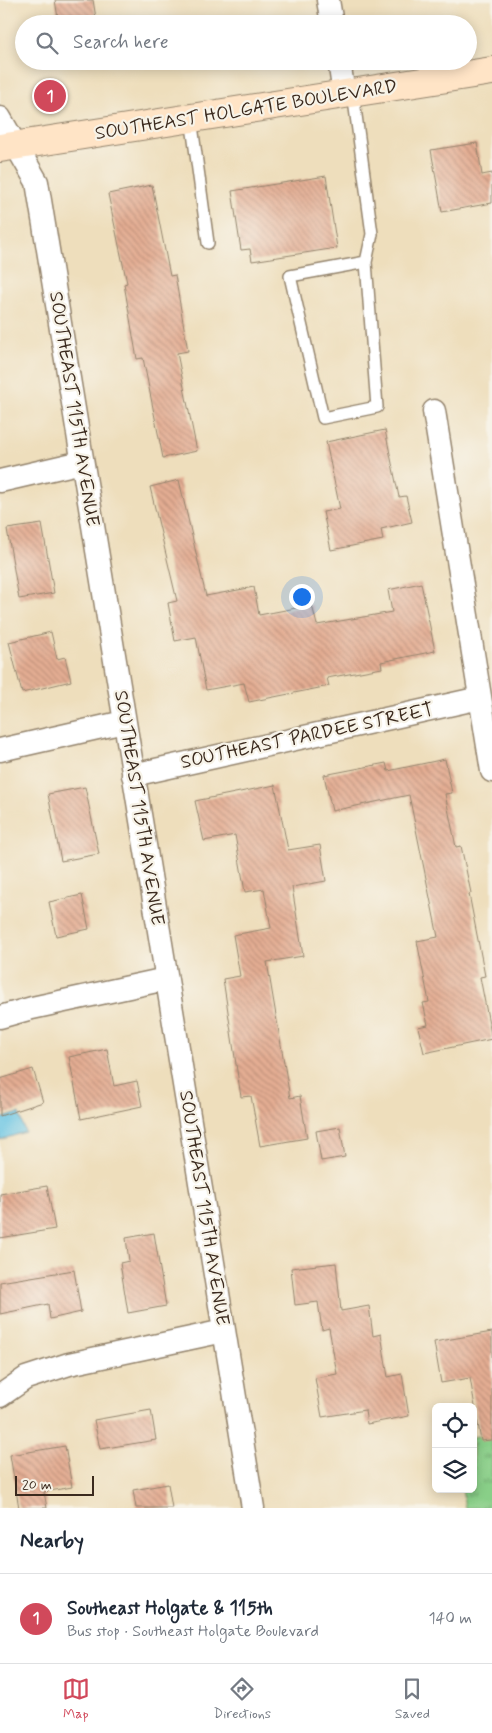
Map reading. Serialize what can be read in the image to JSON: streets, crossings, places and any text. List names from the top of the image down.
{
  "streets": {
    "main road": ["SOUTHEAST HOLGATE BOULEVARD"],
    "street": ["SOUTHEAST 115TH AVENUE", "SOUTHEAST PARDEE STREET"]
  },
  "crossings": [
    ["SOUTHEAST HOLGATE BOULEVARD", "SOUTHEAST 115TH AVENUE"],
    ["SOUTHEAST 115TH AVENUE", "SOUTHEAST PARDEE STREET"]
  ],
  "scale_bar": "20 m",
  "page": {
    "search": "Search here",
    "pins": "1",
    "scale": "20 m",
    "heading": "Nearby",
    "list": [
      {
        "mark": "1",
        "name": "Southeast Holgate & 115th",
        "note": "Bus stop · Southeast Holgate Boulevard",
        "value": "140 m"
      }
    ],
    "nav": ["Map", "Directions", "Saved"]
  }
}
